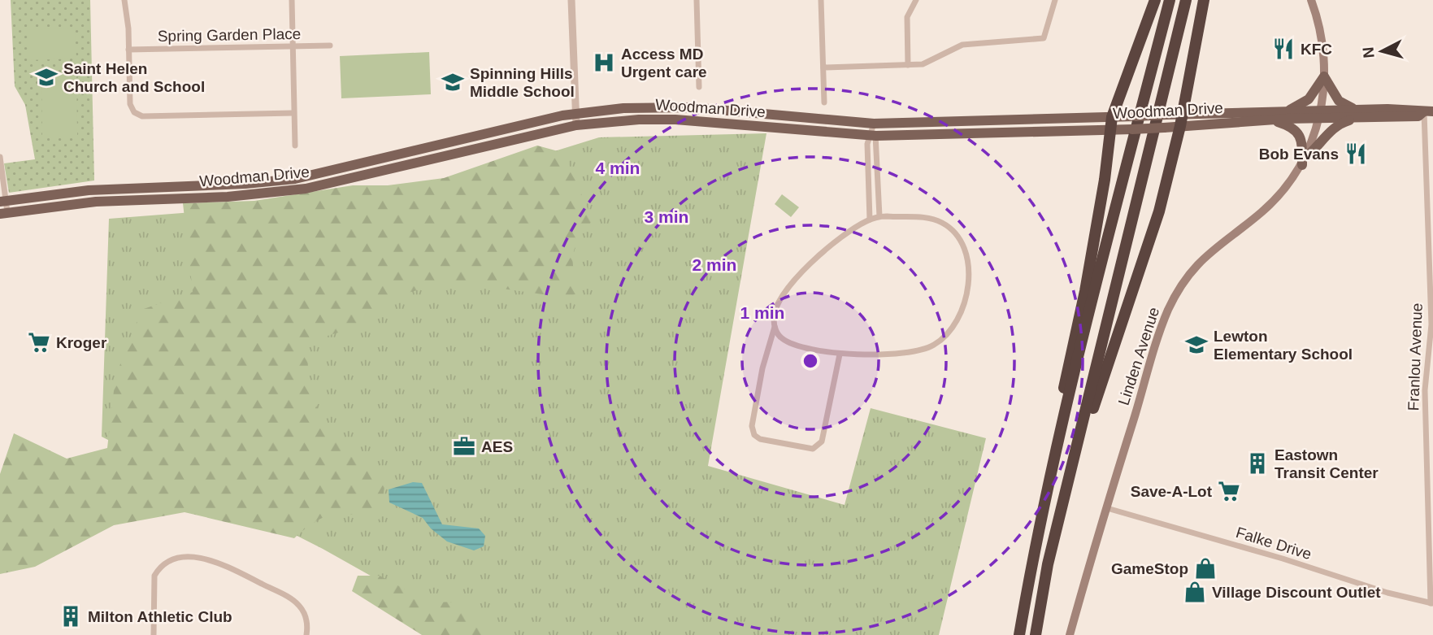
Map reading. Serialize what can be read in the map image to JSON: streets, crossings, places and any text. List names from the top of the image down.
{
  "streets": {
    "main road": ["Woodman Drive", "Linden Avenue"],
    "street": ["Spring Garden Place", "Franlou Avenue", "Falke Drive"]
  },
  "crossings": [
    ["Woodman Drive", "Linden Avenue"],
    ["Woodman Drive", "Franlou Avenue"],
    ["Linden Avenue", "Falke Drive"],
    ["Franlou Avenue", "Falke Drive"]
  ],
  "places": {
    "restaurant": ["KFC", "Bob Evans"],
    "hospital": ["Access MD Urgent care"],
    "school or university": ["Saint Helen Church and School", "Spinning Hills Middle School", "Lewton Elementary School"],
    "supermarket": ["Kroger", "Save-A-Lot"],
    "office": ["AES"],
    "building": ["Eastown Transit Center", "Milton Athletic Club"],
    "shop": ["GameStop", "Village Discount Outlet"]
  },
  "north": "left",
  "rings": [
    "4 min",
    "3 min",
    "2 min",
    "1 min"
  ]
}
